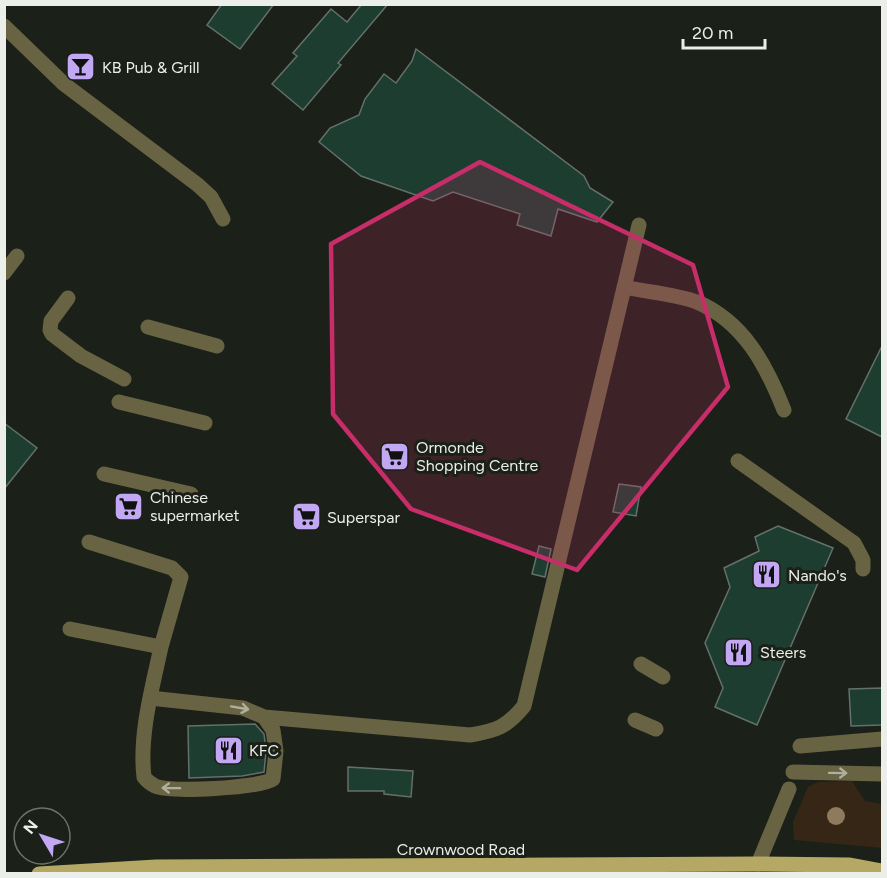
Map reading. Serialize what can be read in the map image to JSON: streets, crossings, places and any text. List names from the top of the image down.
{
  "streets": {
    "main road": ["Crownwood Road"]
  },
  "places": {
    "bar": ["KB Pub & Grill"],
    "supermarket": ["Ormonde Shopping Centre", "Chinese supermarket", "Superspar"],
    "restaurant": ["Nando's", "Steers", "KFC"]
  },
  "scale_bar": "20 m",
  "north": "top left"
}
